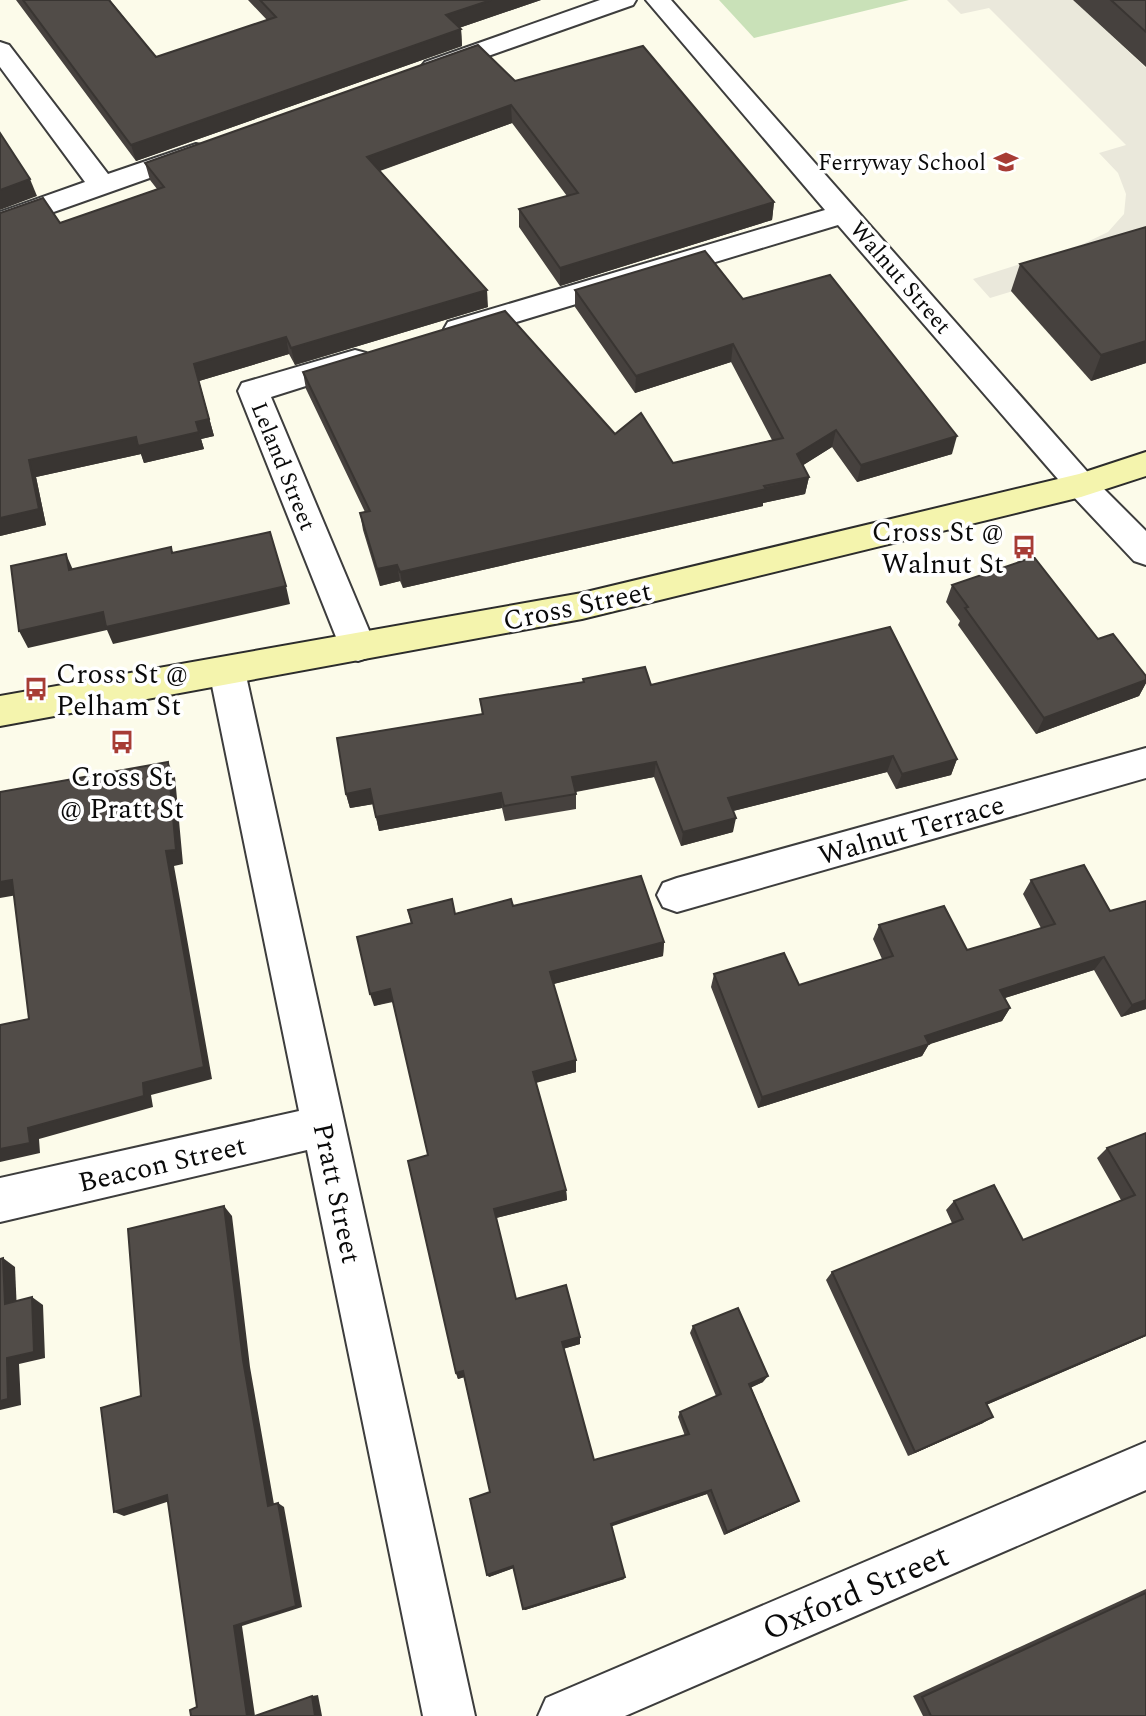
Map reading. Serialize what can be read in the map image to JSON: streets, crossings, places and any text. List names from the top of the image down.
{
  "streets": {
    "street": [
      "Walnut Street",
      "Leland Street",
      "Cross Street",
      "Walnut Terrace",
      "Beacon Street",
      "Pratt Street",
      "Oxford Street"
    ]
  },
  "crossings": [
    ["Walnut Street", "Cross Street"],
    ["Leland Street", "Cross Street"],
    ["Cross Street", "Pratt Street"],
    ["Beacon Street", "Pratt Street"]
  ],
  "places": {
    "school or university": ["Ferryway School"],
    "bus stop": ["Cross St @ Walnut St", "Cross St @ Pelham St", "Cross St @ Pratt St"]
  }
}
